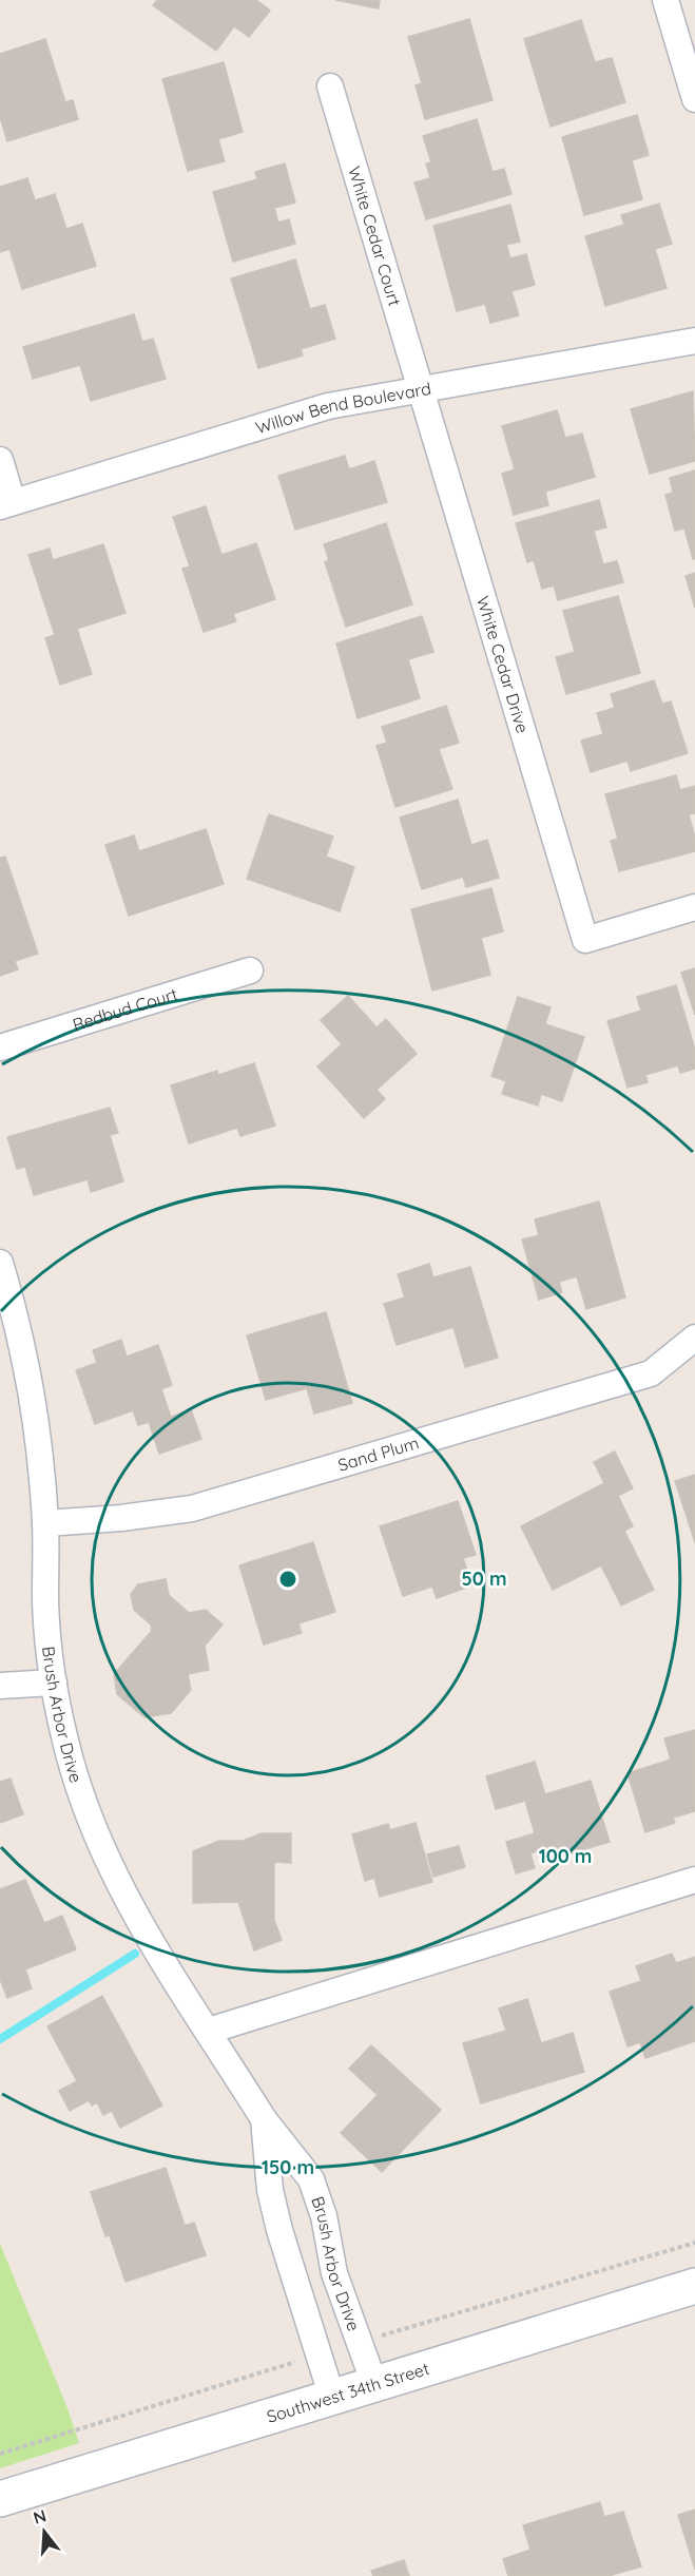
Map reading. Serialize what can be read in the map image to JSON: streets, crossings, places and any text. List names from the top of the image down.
{
  "streets": {
    "street": [
      "White Cedar Court",
      "Willow Bend Boulevard",
      "White Cedar Drive",
      "Redbud Court",
      "Sand Plum",
      "Brush Arbor Drive",
      "Southwest 34th Street"
    ]
  },
  "crossings": [
    ["White Cedar Court", "Willow Bend Boulevard"],
    ["White Cedar Court", "White Cedar Drive"],
    ["Willow Bend Boulevard", "White Cedar Drive"],
    ["Sand Plum", "Brush Arbor Drive"],
    ["Brush Arbor Drive", "Southwest 34th Street"]
  ],
  "north": "top",
  "rings": ["50 m", "100 m", "150 m"]
}
